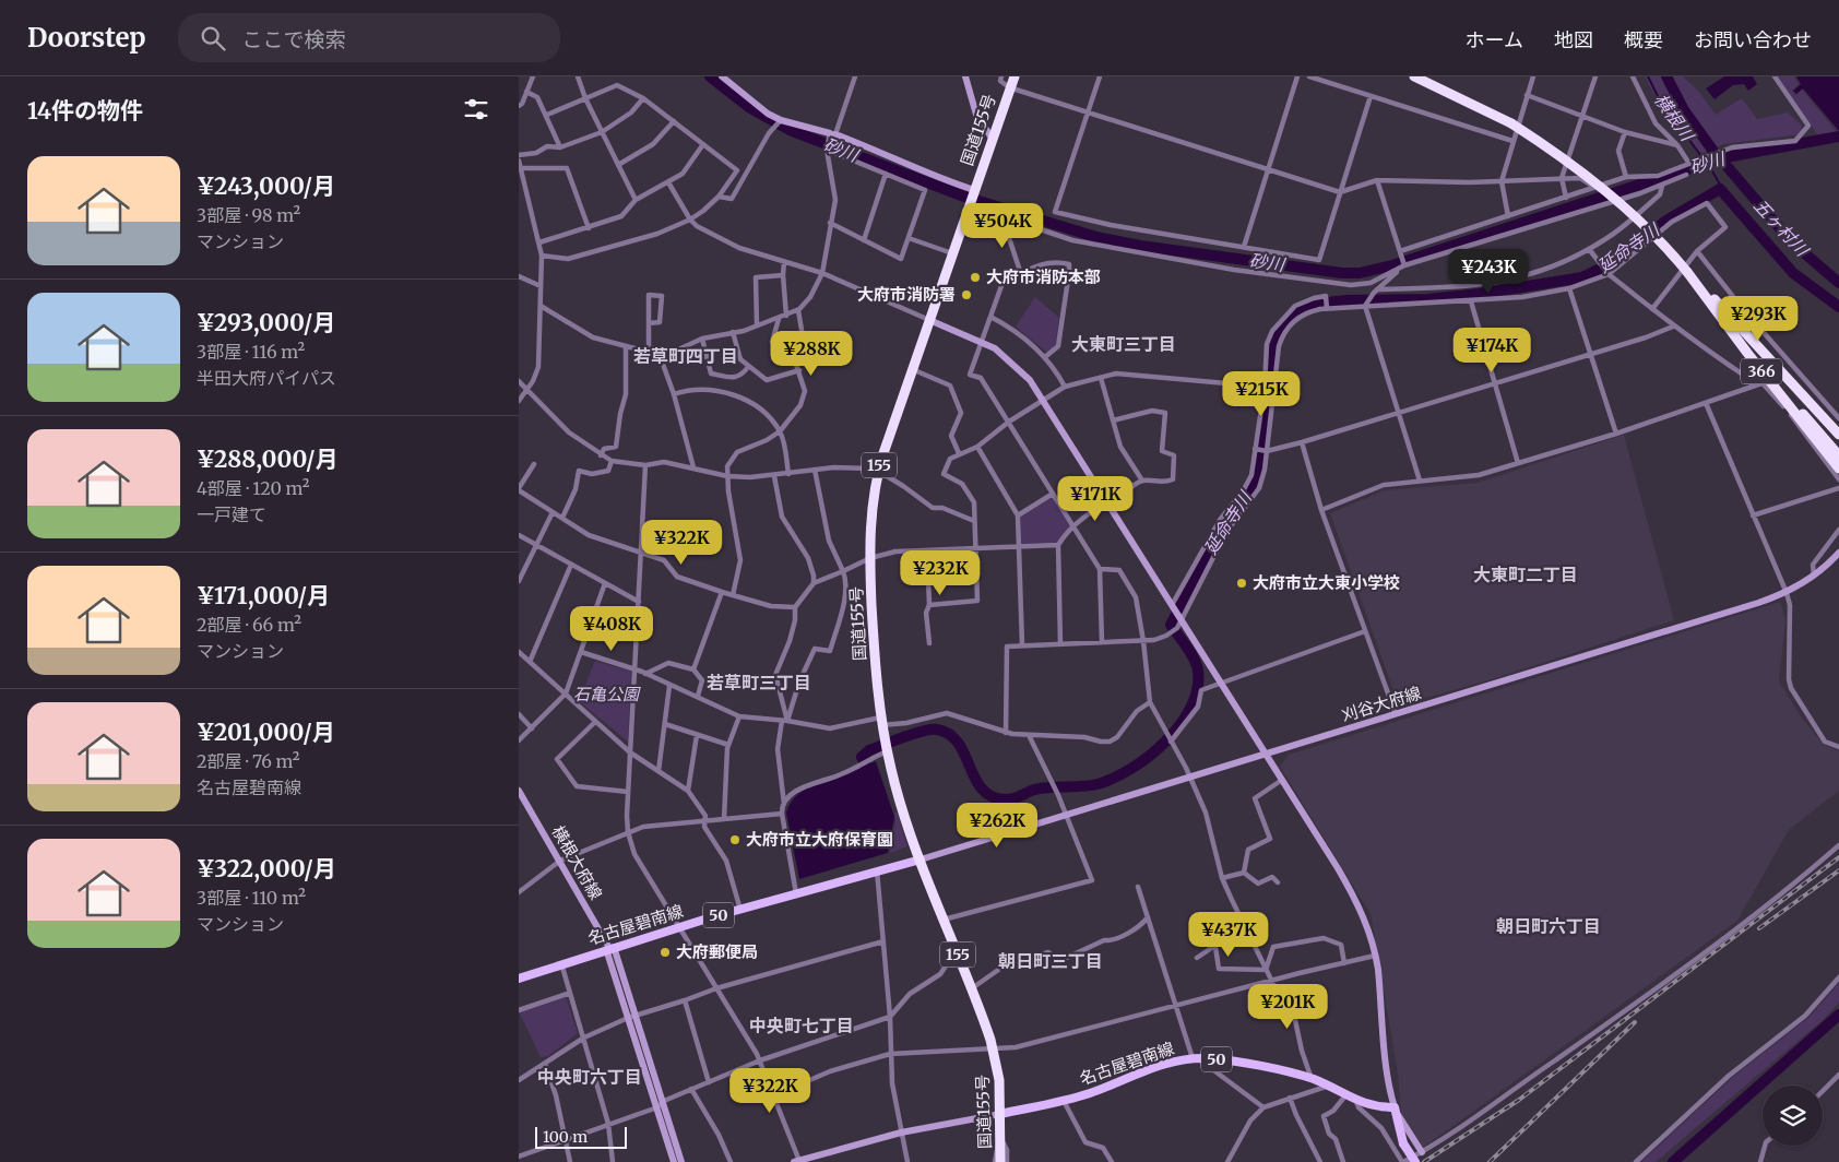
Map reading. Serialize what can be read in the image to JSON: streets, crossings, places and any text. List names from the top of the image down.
{
  "streets": {
    "highway": ["国道155号", "366", "155"],
    "main road": ["50", "名古屋碧南線"],
    "street": ["刈谷大府線", "横根大府線"]
  },
  "crossings": [
    ["国道155号", "刈谷大府線"],
    ["国道155号", "名古屋碧南線"],
    ["刈谷大府線", "名古屋碧南線"],
    ["横根大府線", "名古屋碧南線"]
  ],
  "districts": [
    "大東町三丁目",
    "若草町四丁目",
    "大東町二丁目",
    "若草町三丁目",
    "朝日町六丁目",
    "朝日町三丁目",
    "中央町七丁目",
    "中央町六丁目"
  ],
  "water": [
    "横根川",
    "砂川",
    "五ヶ村川",
    "延命寺川"
  ],
  "parks": ["石亀公園"],
  "places": [
    "大府市消防本部",
    "大府市消防署",
    "大府市立大東小学校",
    "大府市立大府保育園",
    "大府郵便局"
  ],
  "scale_bar": "100 m",
  "page": {
    "header": "Doorstep",
    "search": "ここで検索",
    "nav": [
      "ホーム",
      "地図",
      "概要",
      "お問い合わせ"
    ],
    "heading": "14件の物件",
    "list": [
      {
        "name": "¥243,000/月",
        "note": "3部屋 · 98 m² · マンション"
      },
      {
        "name": "¥293,000/月",
        "note": "3部屋 · 116 m² · 半田大府パイパス"
      },
      {
        "name": "¥288,000/月",
        "note": "4部屋 · 120 m² · 一戸建て"
      },
      {
        "name": "¥171,000/月",
        "note": "2部屋 · 66 m² · マンション"
      },
      {
        "name": "¥201,000/月",
        "note": "2部屋 · 76 m² · 名古屋碧南線"
      },
      {
        "name": "¥322,000/月",
        "note": "3部屋 · 110 m² · マンション"
      }
    ],
    "price": [
      "¥504K",
      "¥243K",
      "¥293K",
      "¥174K",
      "¥288K",
      "¥215K",
      "¥171K",
      "¥322K",
      "¥232K",
      "¥408K",
      "¥262K",
      "¥437K",
      "¥201K",
      "¥322K"
    ],
    "scale": "100 m"
  }
}
